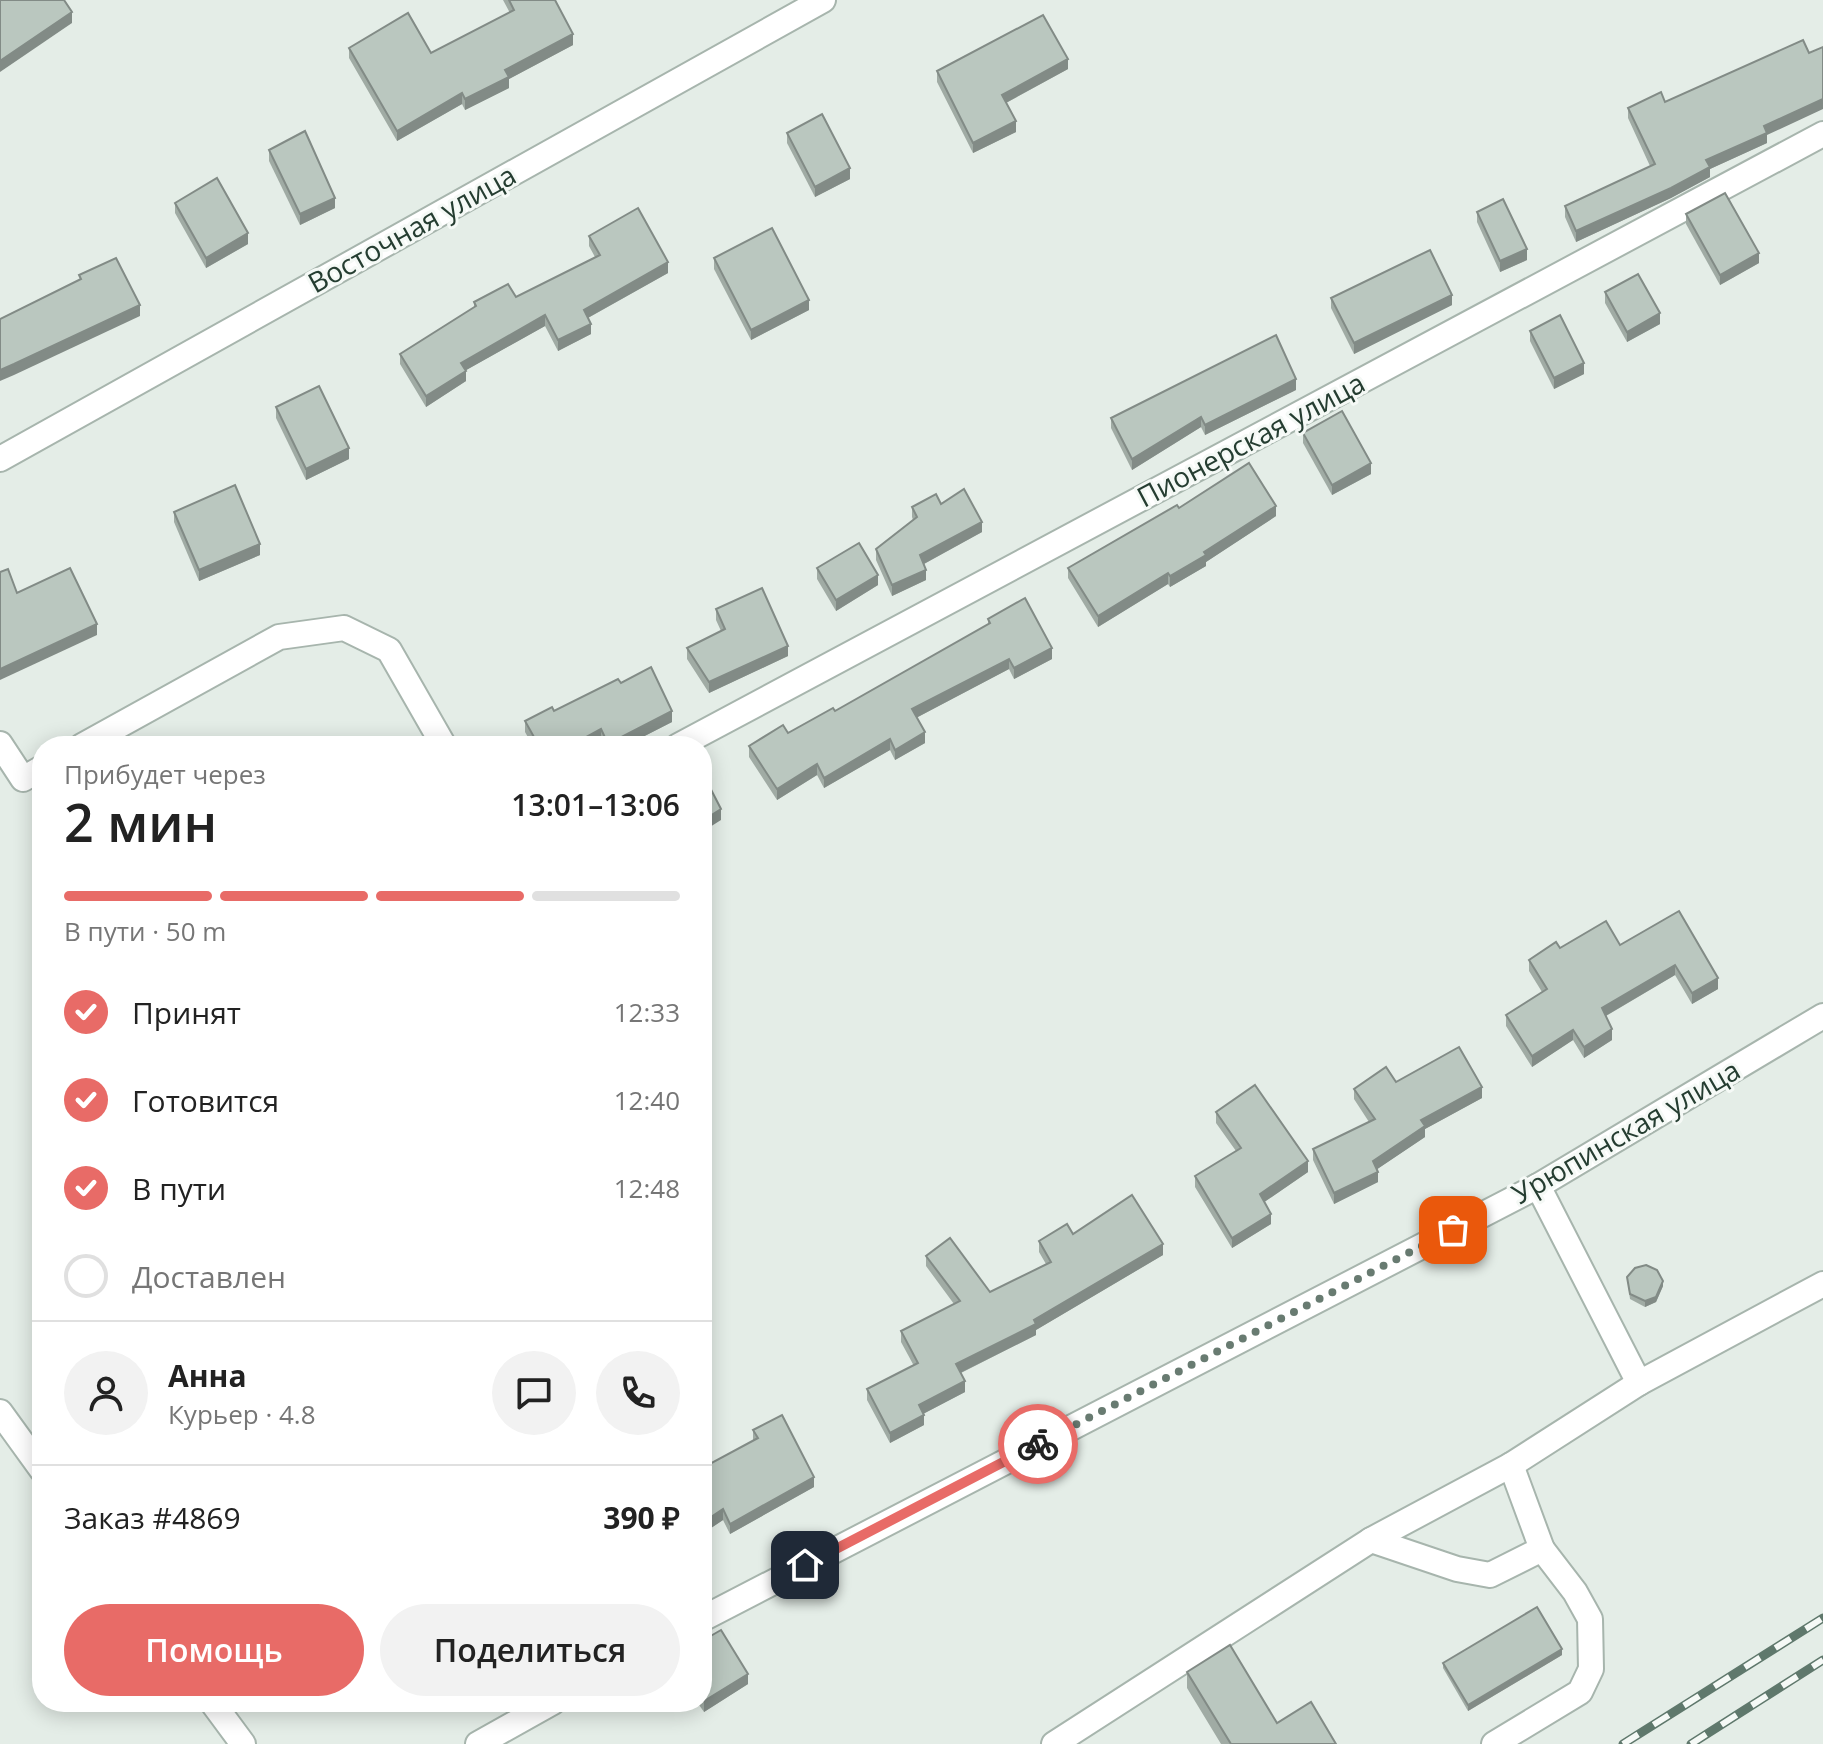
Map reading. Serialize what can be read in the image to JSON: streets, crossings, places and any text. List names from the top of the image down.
{
  "streets": {
    "street": ["Восточная улица", "Пионерская улица", "Урюпинская улица"]
  },
  "page": {
    "heading": ["2 мин", "Прибудет через", "13:01–13:06"],
    "panel": [
      "Анна",
      "Курьер · 4.8",
      "Заказ #4869",
      "390 ₽"
    ],
    "bar": "В пути · 50 m",
    "list": [
      ["Принят", "12:33"],
      ["Готовится", "12:40"],
      ["В пути", "12:48"],
      "Доставлен"
    ],
    "buttons": ["Помощь", "Поделиться"]
  }
}
